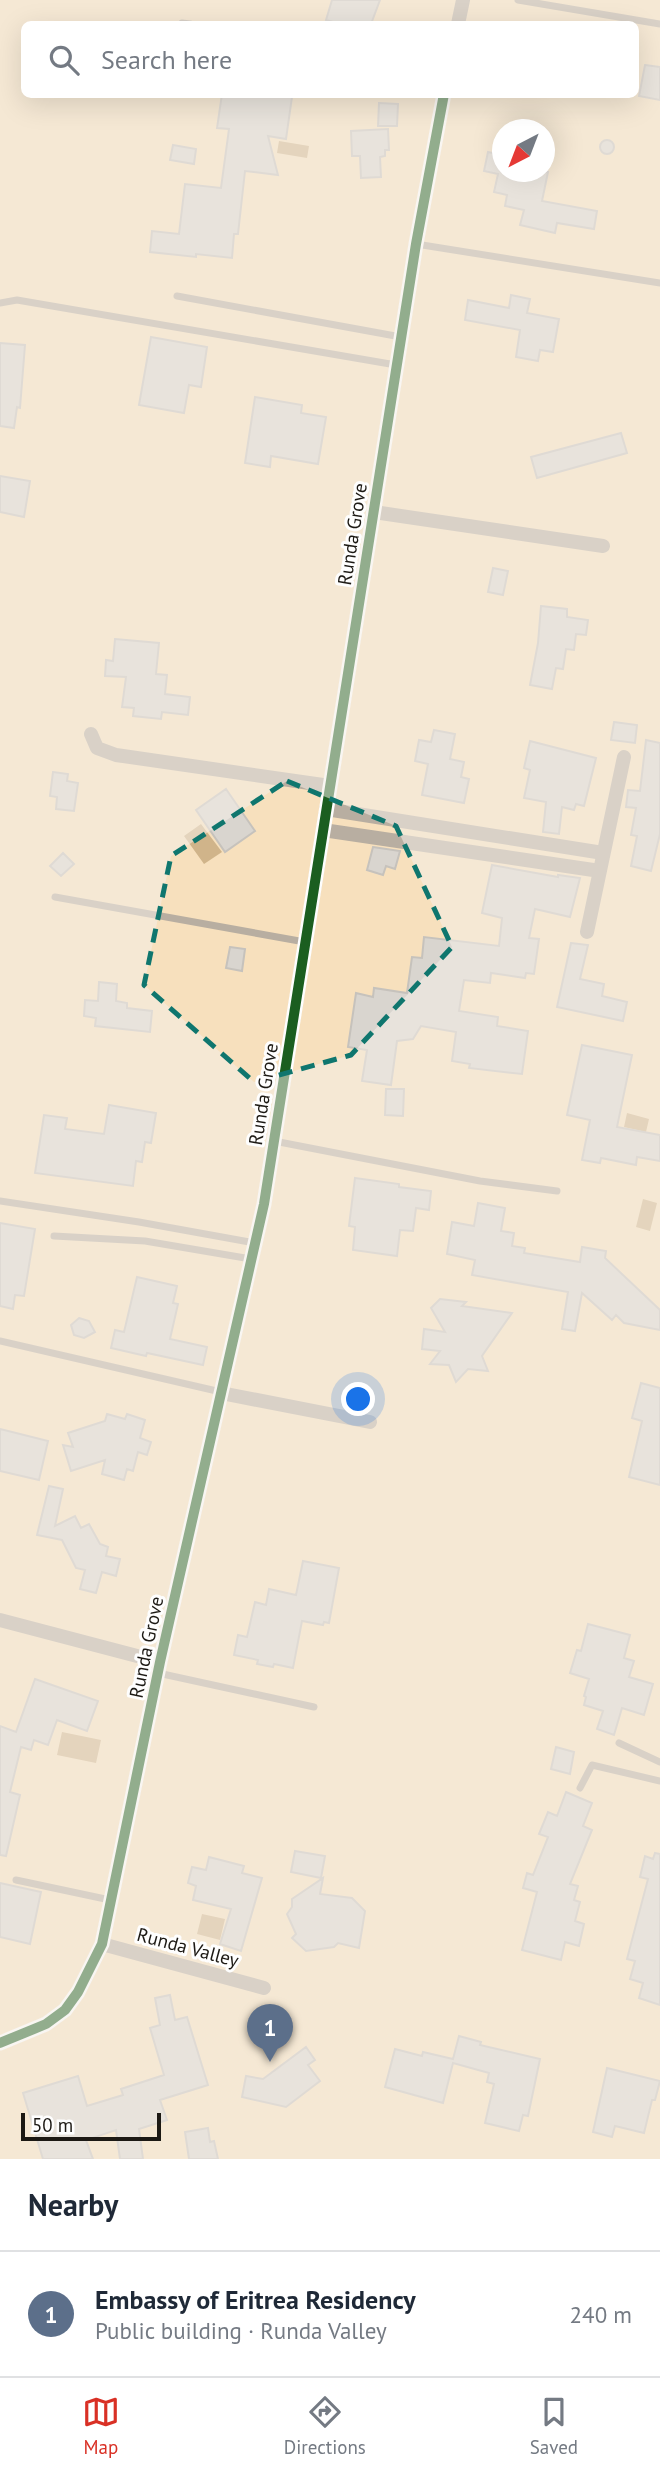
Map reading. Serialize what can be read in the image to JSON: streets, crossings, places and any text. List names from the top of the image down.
{
  "streets": {
    "street": ["Runda Grove", "Runda Valley"]
  },
  "crossings": [
    ["Runda Grove", "Runda Valley"]
  ],
  "scale_bar": "50 m",
  "north": "bottom left",
  "page": {
    "search": "Search here",
    "pins": "1",
    "scale": "50 m",
    "heading": "Nearby",
    "list": [
      {
        "mark": "1",
        "name": "Embassy of Eritrea Residency",
        "note": "Public building · Runda Valley",
        "value": "240 m"
      }
    ],
    "nav": ["Map", "Directions", "Saved"]
  }
}
